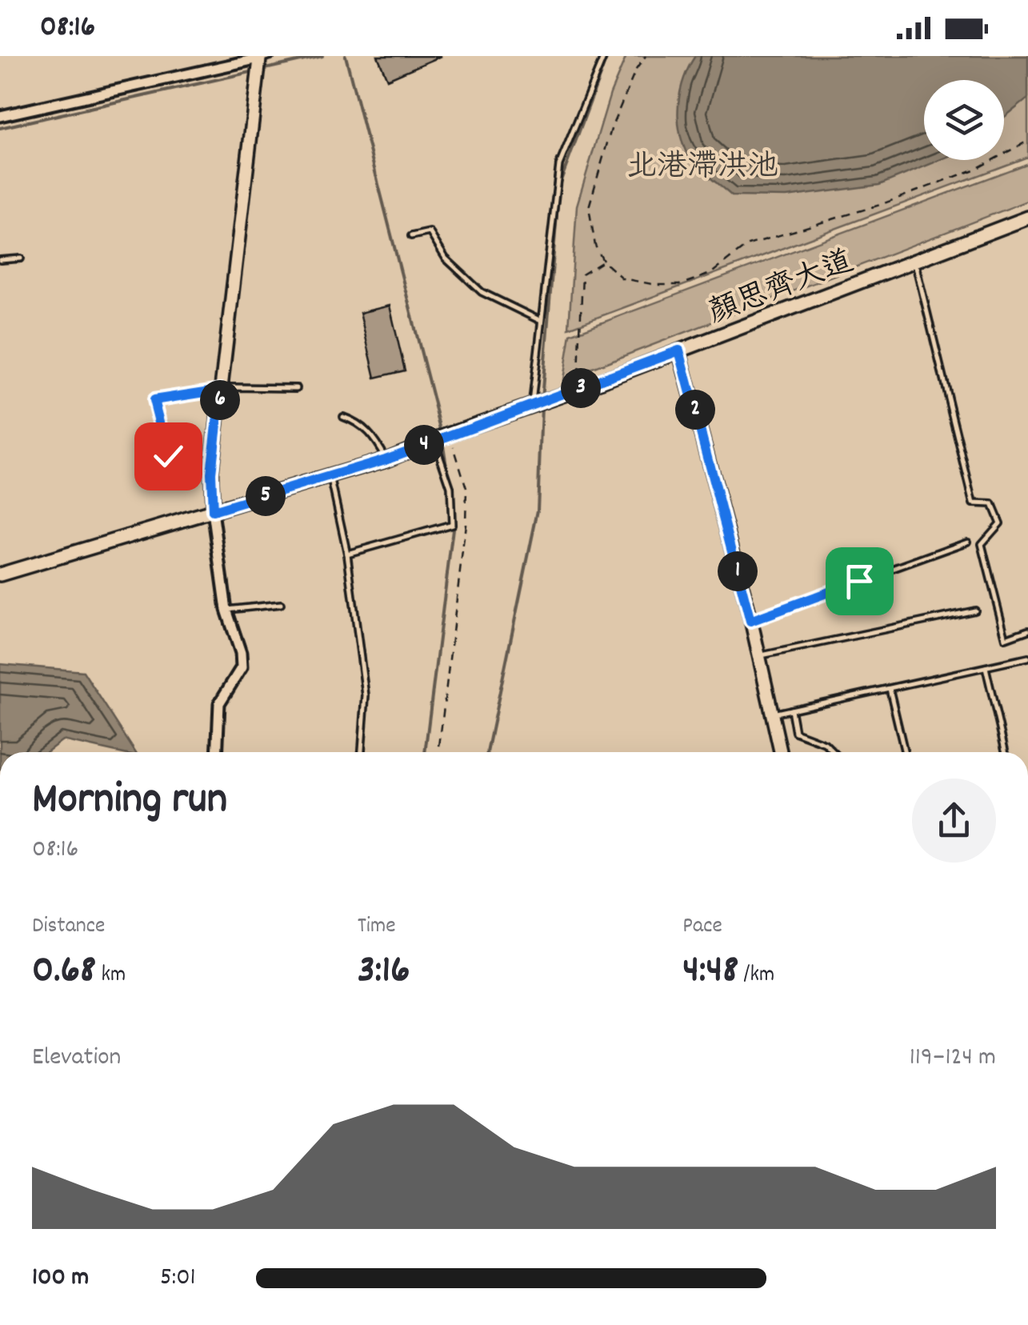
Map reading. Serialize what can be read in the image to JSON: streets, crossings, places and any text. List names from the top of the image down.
{
  "streets": {
    "main road": ["顏思齊大道"]
  },
  "parks": ["北港滯洪池"],
  "page": {
    "status": "08:16",
    "pins": [
      "3",
      "6",
      "2",
      "4",
      "5",
      "1"
    ],
    "heading": ["Morning run", "08:16"],
    "stats": [
      ["Distance", "0.68 km"],
      ["Time", "3:16"],
      ["Pace", "4:48 /km"]
    ],
    "chart": ["Elevation", "119–124 m"],
    "list": [
      {
        "name": "100 m",
        "note": "5:01"
      }
    ]
  }
}
